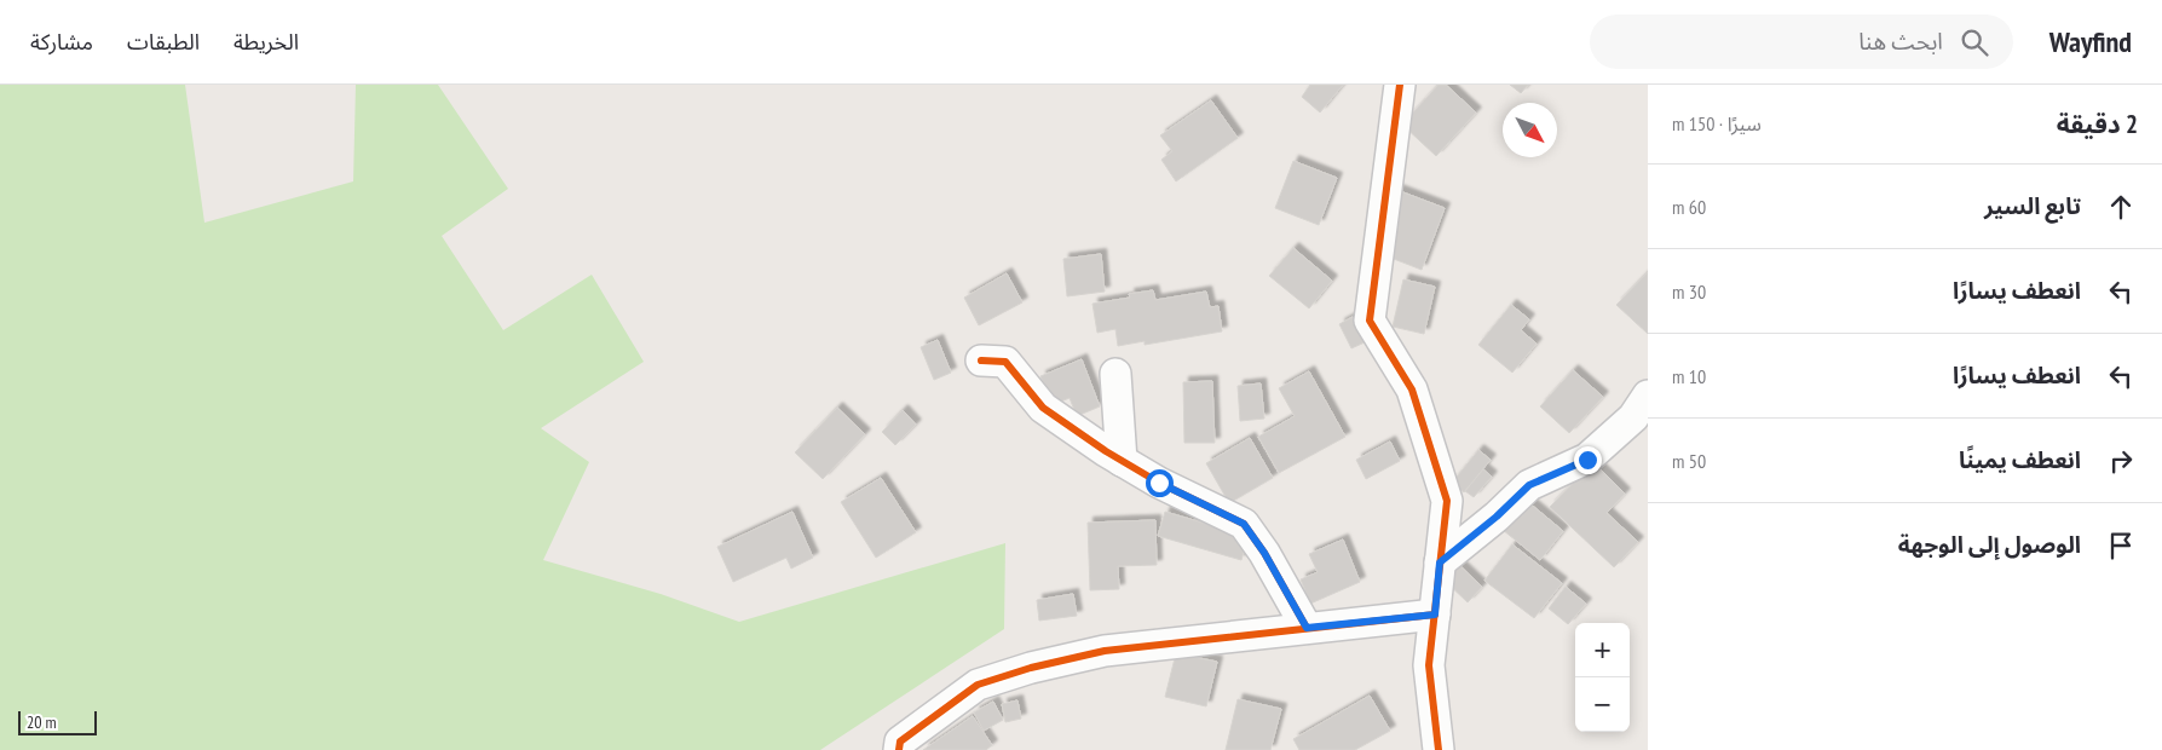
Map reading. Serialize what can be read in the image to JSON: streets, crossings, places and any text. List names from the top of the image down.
{
  "scale_bar": "20 m",
  "north": "bottom right",
  "page": {
    "header": "Wayfind",
    "search": "ابحث هنا",
    "nav": ["الخريطة", "الطبقات", "مشاركة"],
    "heading": ["2 دقيقة", "سيرًا · 150 m"],
    "list": [
      ["تابع السير", "60 m"],
      ["انعطف يسارًا", "30 m"],
      ["انعطف يسارًا", "10 m"],
      ["انعطف يمينًا", "50 m"],
      "الوصول إلى الوجهة"
    ],
    "map_buttons": ["+", "−"],
    "scale": "20 m"
  }
}
